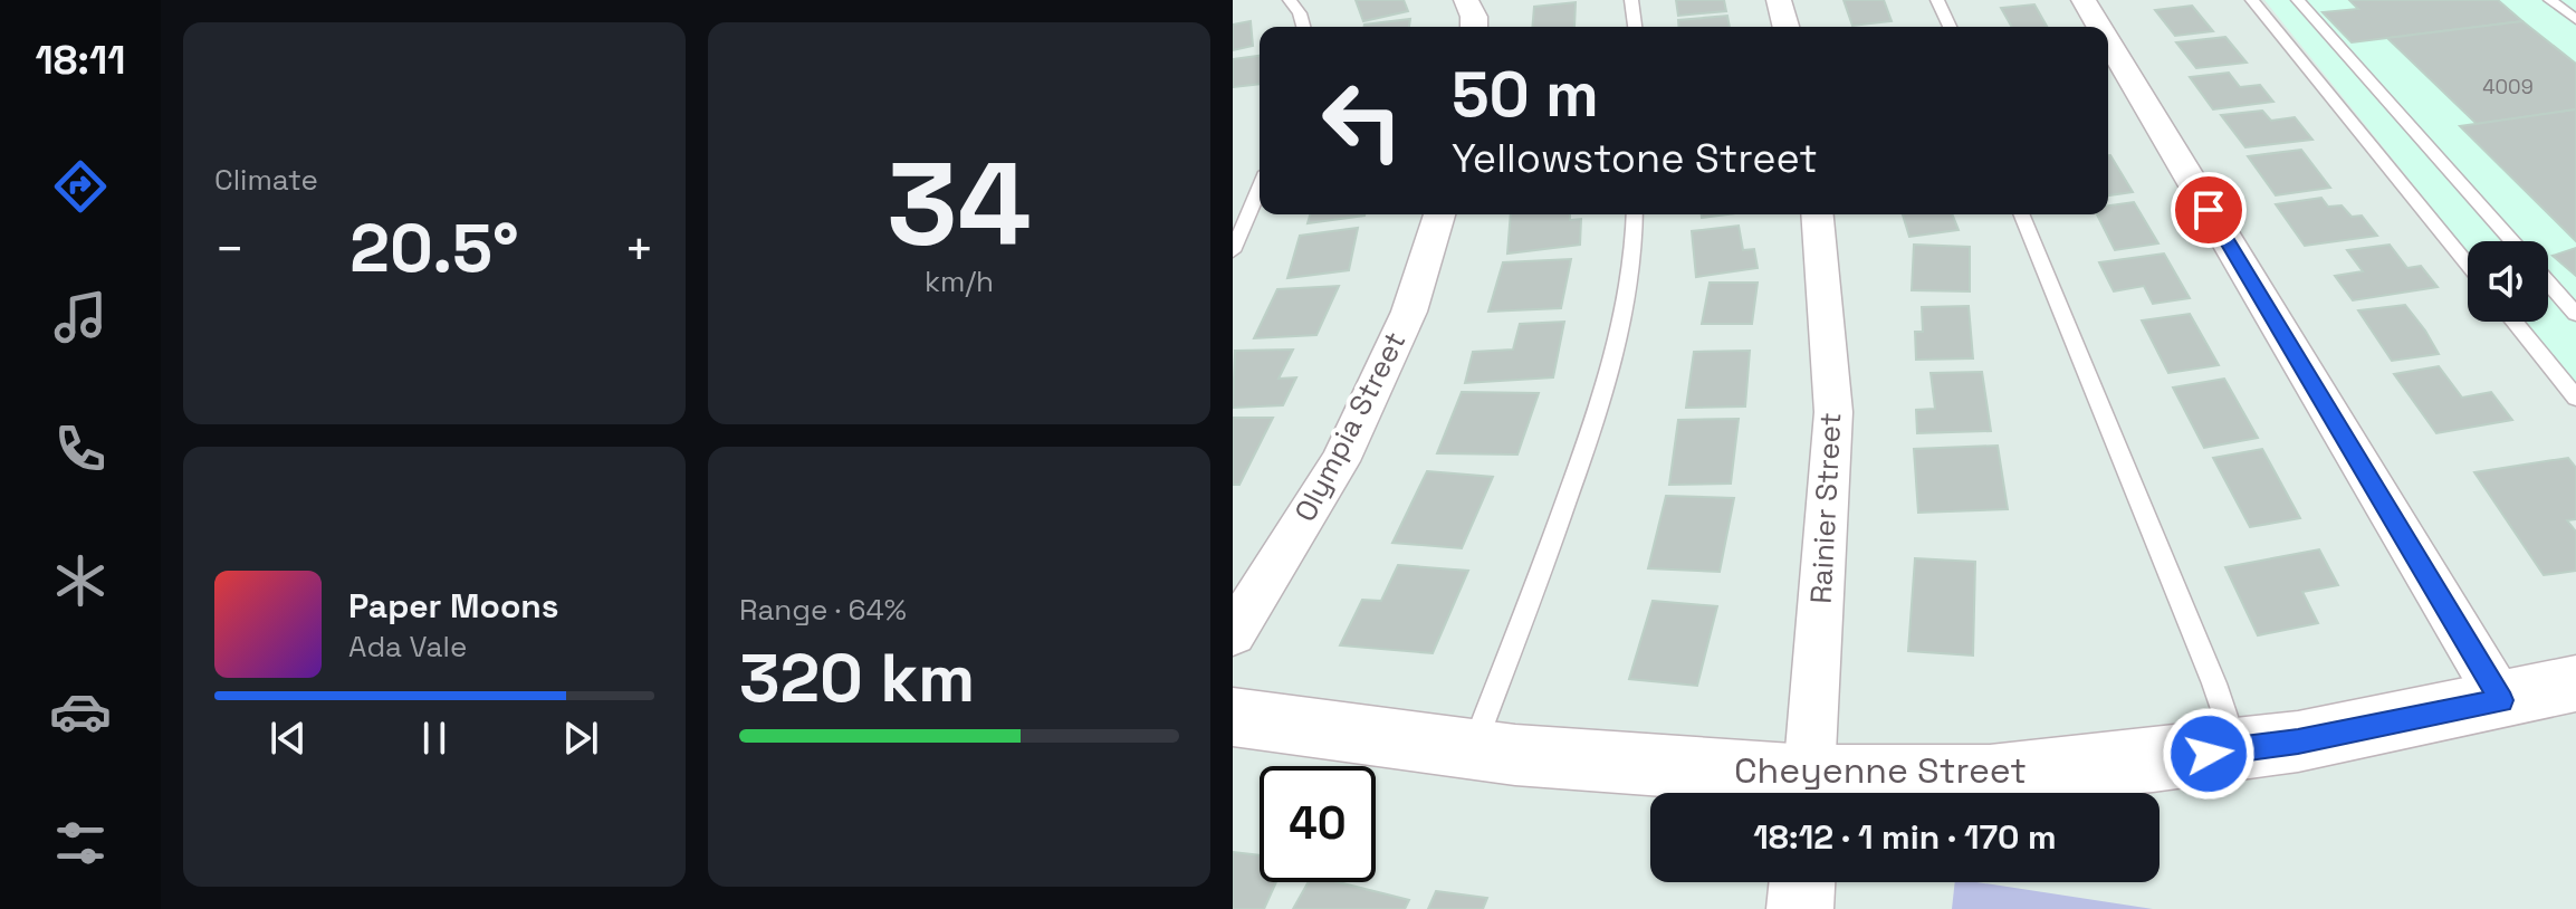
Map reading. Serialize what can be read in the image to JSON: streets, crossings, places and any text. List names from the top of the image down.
{
  "streets": {
    "street": ["Olympia Street", "Rainier Street", "Cheyenne Street"]
  },
  "crossings": [
    ["Rainier Street", "Cheyenne Street"]
  ],
  "house_numbers": ["4009"],
  "page": {
    "tabs": "18:11",
    "tile": [
      "Climate",
      ["34", "km/h"],
      ["Range · 64%", "320 km"]
    ],
    "turn": ["50 m", "Yellowstone Street"],
    "heat": ["−", "20.5°", "+"],
    "song": ["Paper Moons", "Ada Vale"],
    "limit": "40",
    "trip": "18:12 · 1 min · 170 m"
  }
}
